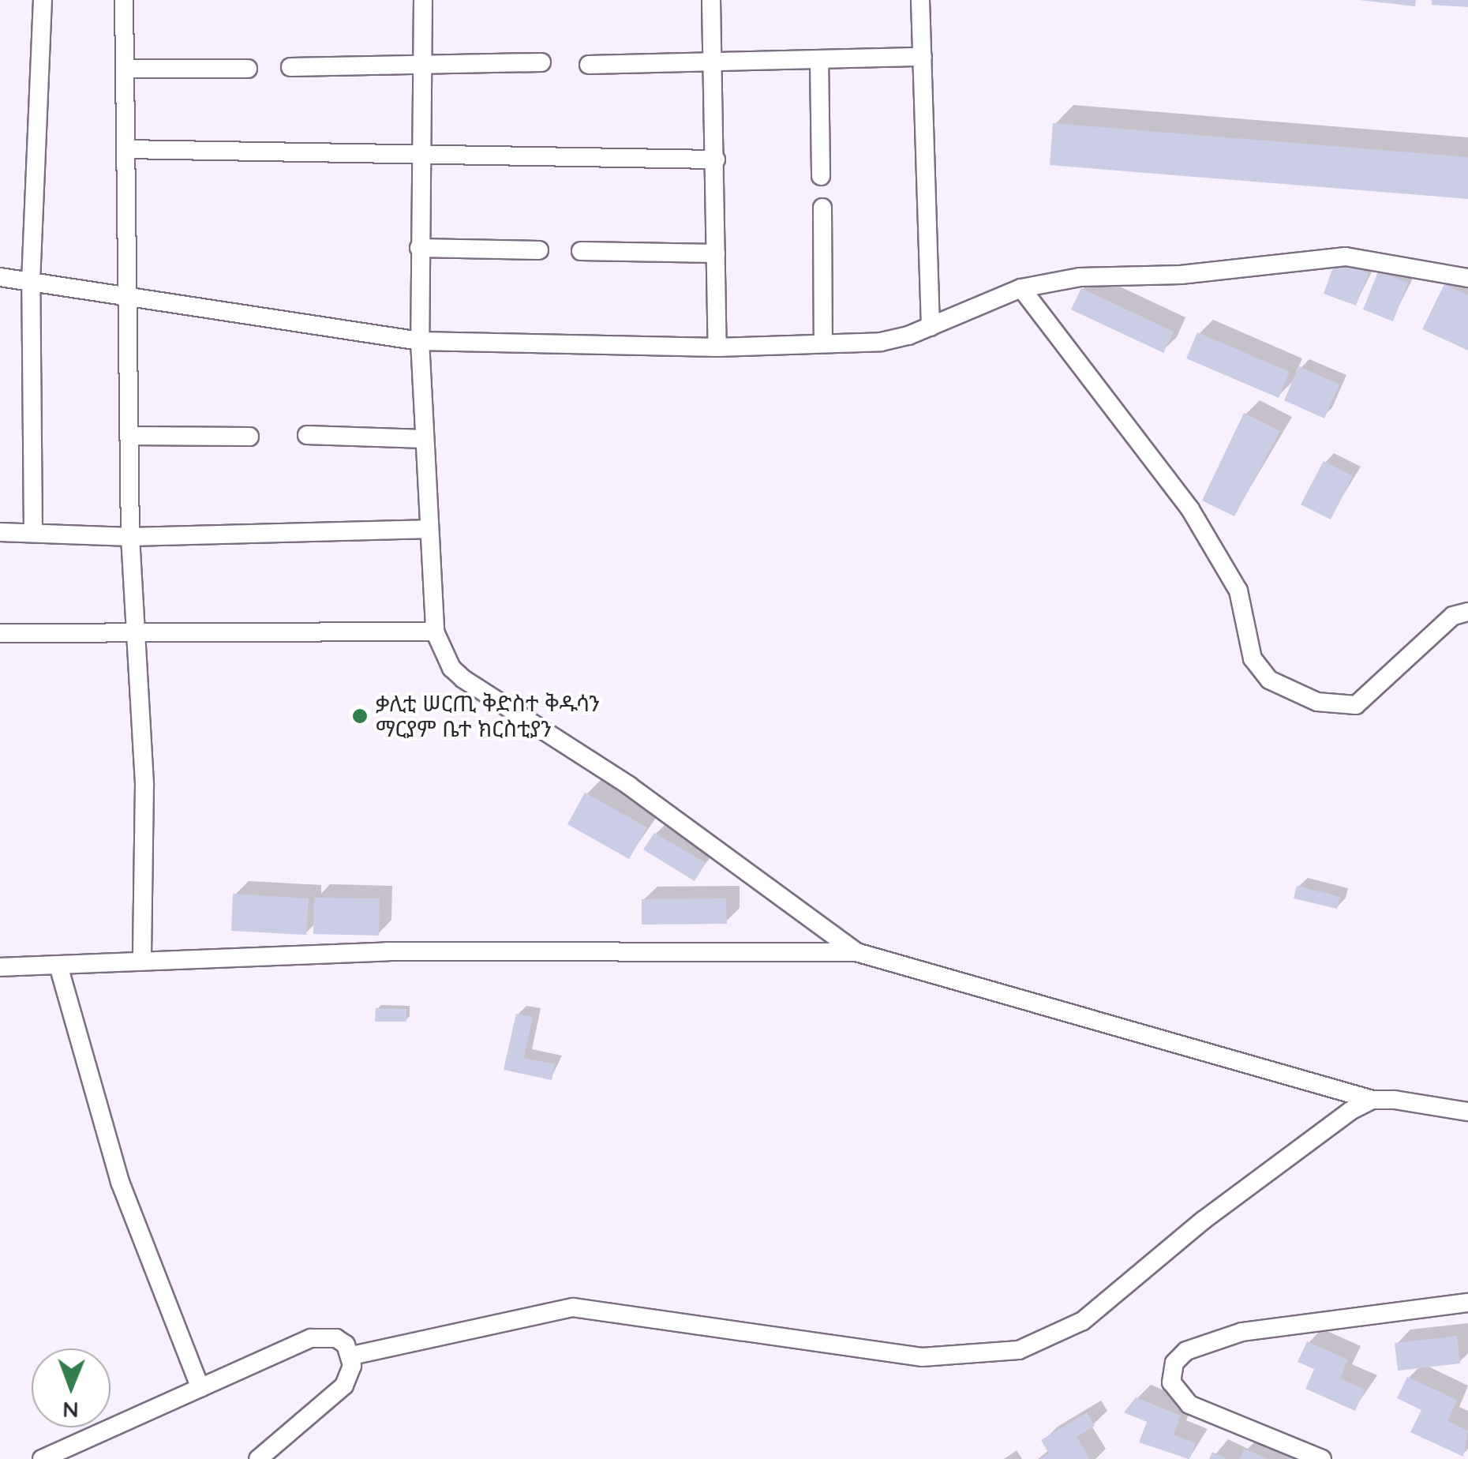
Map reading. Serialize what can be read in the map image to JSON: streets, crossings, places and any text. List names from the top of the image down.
{
  "places": ["ቃሊቲ ሠርጢ ቅድስተ ቅዱሳን ማርያም ቤተ ክርስቲያን"],
  "north": "bottom"
}
